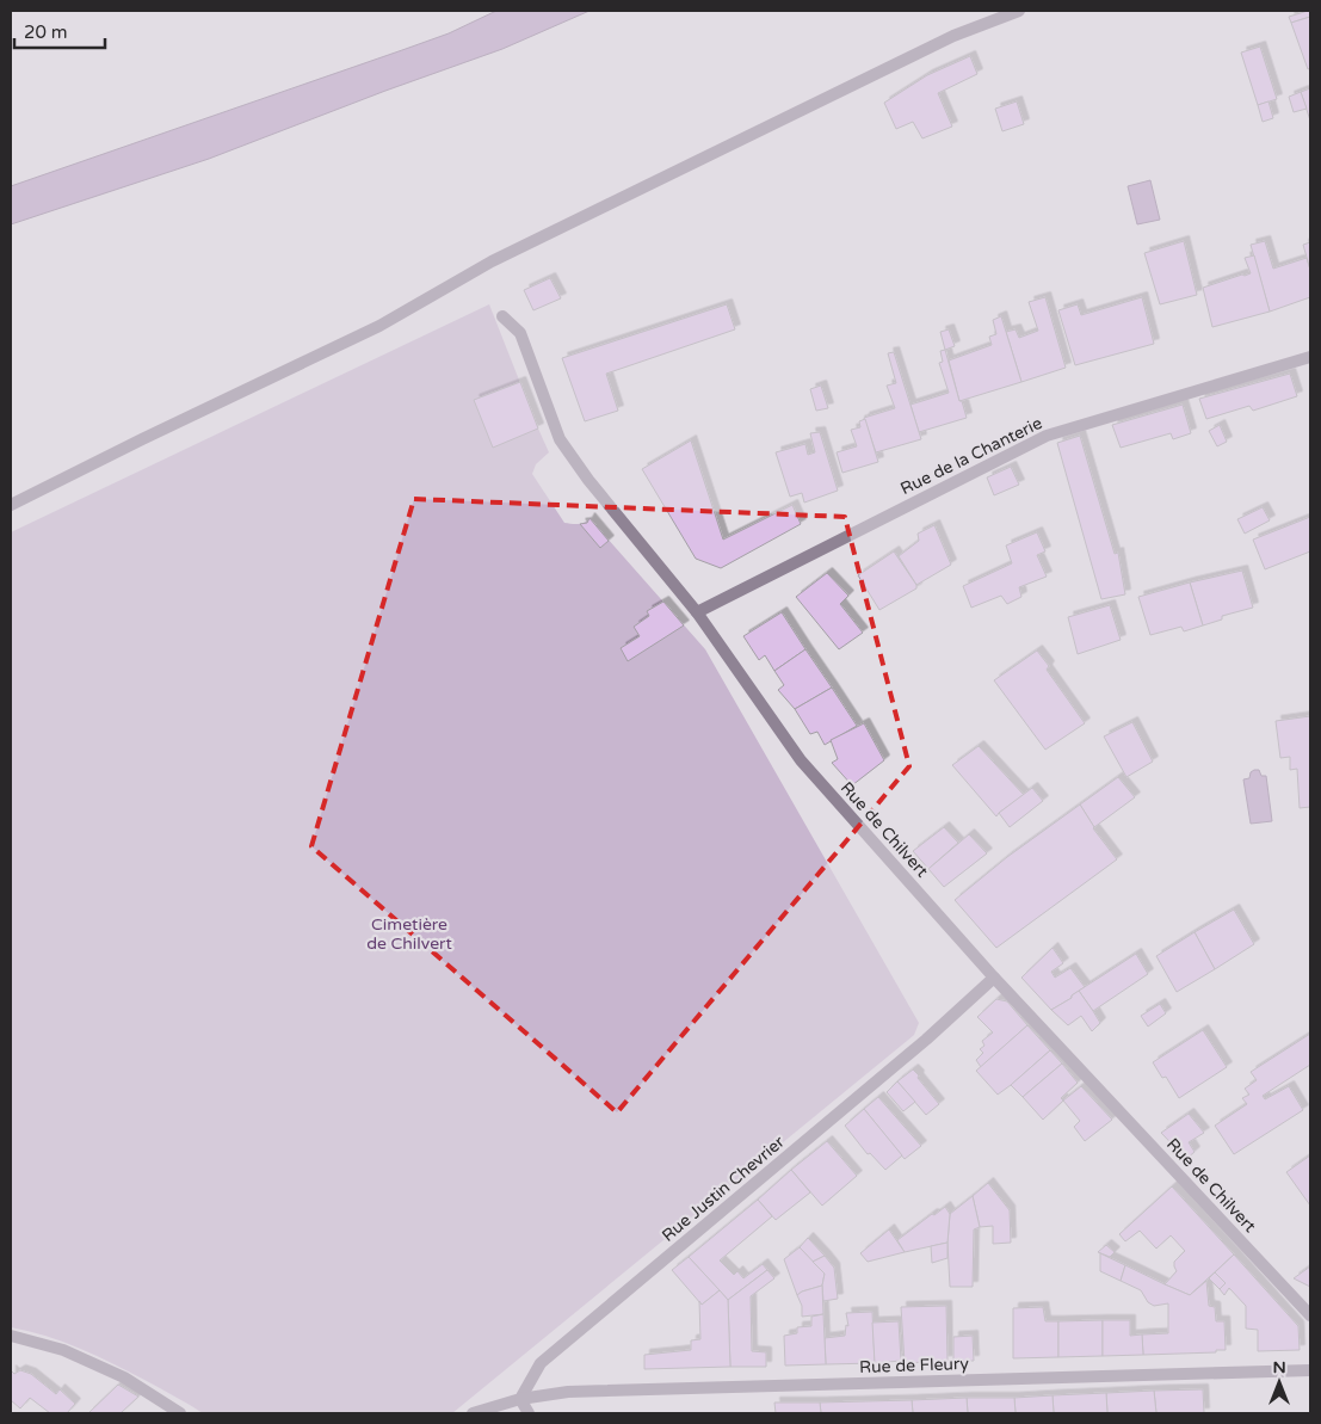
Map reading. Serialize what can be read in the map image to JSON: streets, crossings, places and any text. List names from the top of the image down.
{
  "streets": {
    "street": [
      "Rue de la Chanterie",
      "Rue de Chilvert",
      "Rue Justin Chevrier",
      "Rue de Fleury"
    ]
  },
  "crossings": [
    ["Rue de la Chanterie", "Rue de Chilvert"],
    ["Rue de Chilvert", "Rue Justin Chevrier"],
    ["Rue Justin Chevrier", "Rue de Fleury"]
  ],
  "parks": ["Cimetière de Chilvert"],
  "scale_bar": "20 m",
  "north": "top"
}
